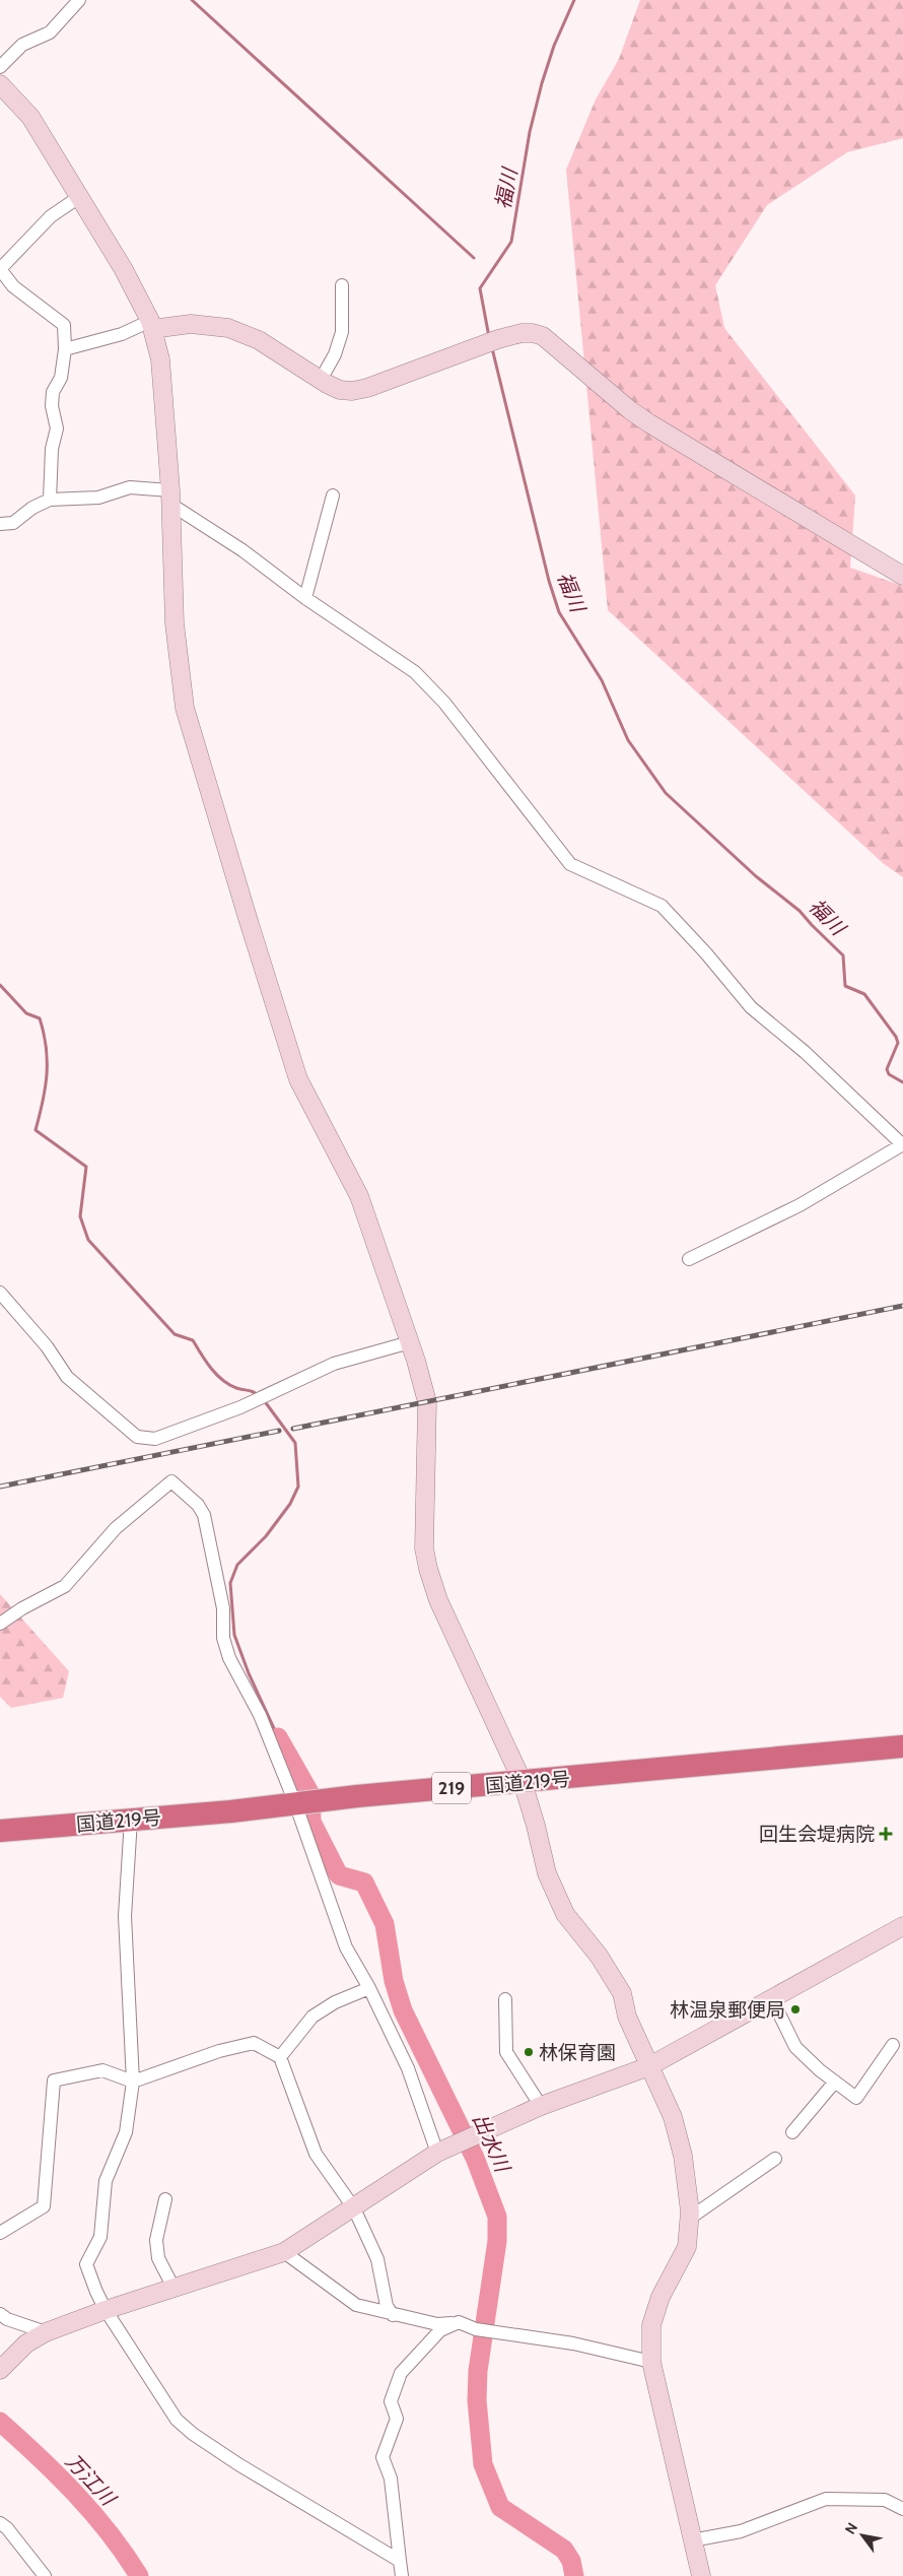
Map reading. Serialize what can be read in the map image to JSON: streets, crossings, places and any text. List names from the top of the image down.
{
  "streets": {
    "highway": ["国道219号", "219"]
  },
  "water": ["福川", "出水川", "万江川"],
  "places": {
    "health": ["回生会堤病院"],
    "other": ["林温泉郵便局", "林保育園"]
  },
  "north": "top left"
}
